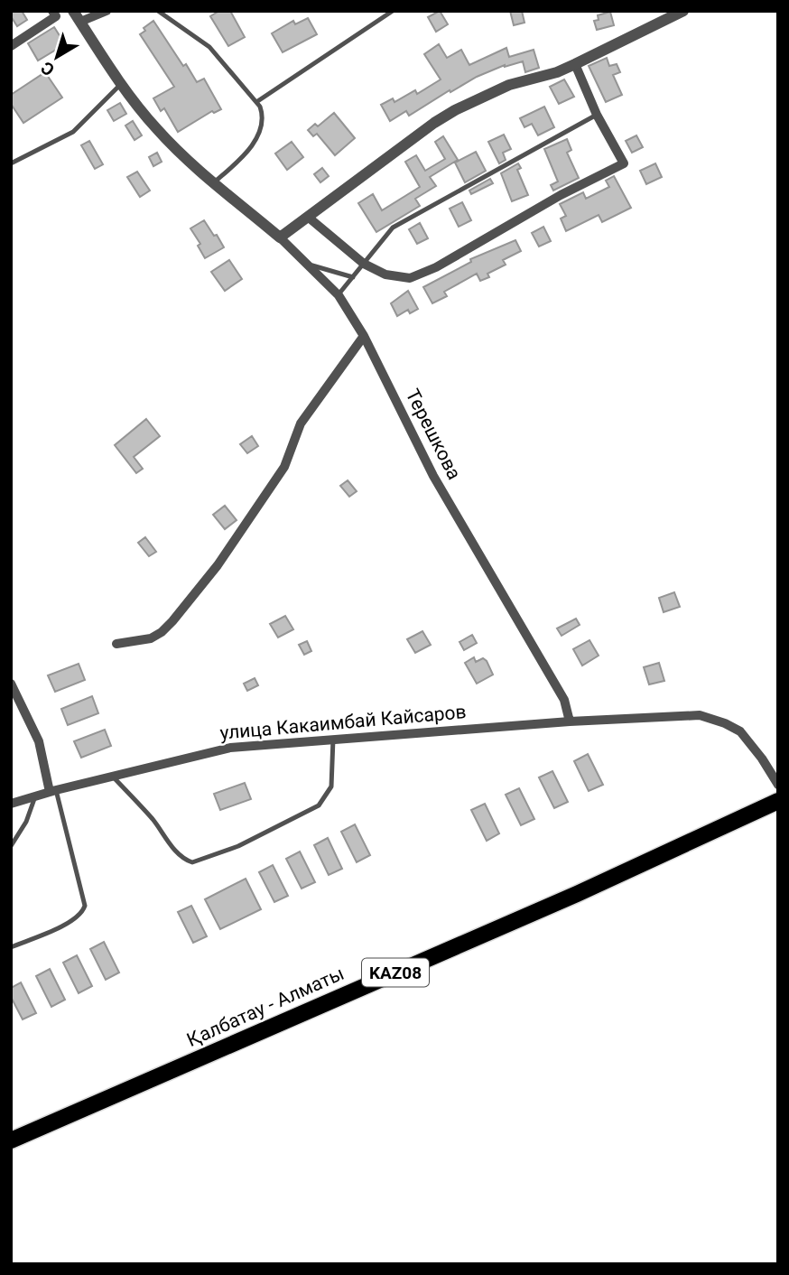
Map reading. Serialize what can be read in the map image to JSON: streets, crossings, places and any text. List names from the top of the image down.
{
  "streets": {
    "highway": ["KAZ08", "Қалбатау - Алматы"],
    "street": ["Терешкова", "улица Какаимбай Кайсаров"]
  },
  "crossings": [
    ["Терешкова", "улица Какаимбай Кайсаров"]
  ],
  "north": "bottom left"
}
